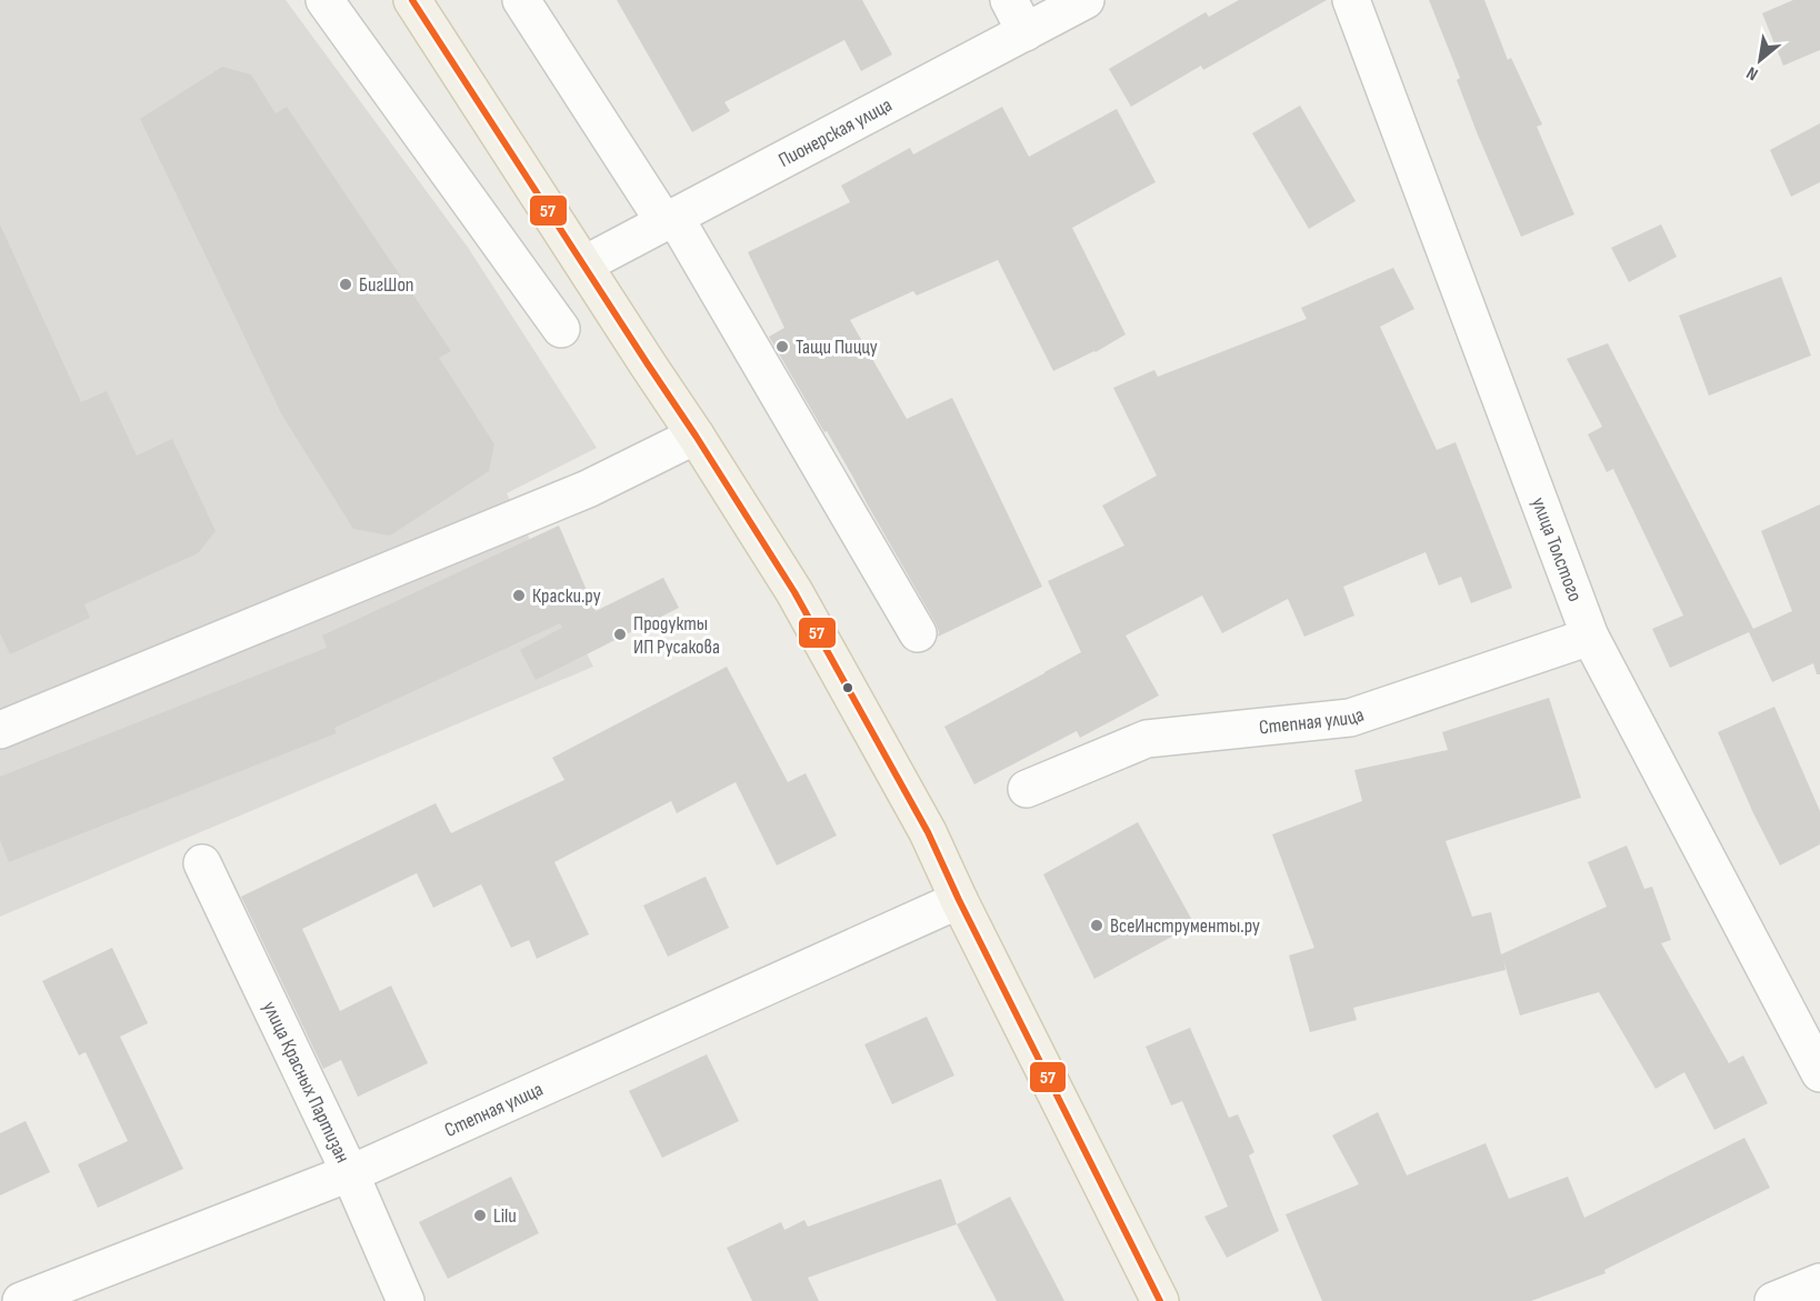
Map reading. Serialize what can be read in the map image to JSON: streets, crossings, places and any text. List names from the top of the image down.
{
  "streets": {
    "street": [
      "Пионерская улица",
      "улица Толстого",
      "Степная улица",
      "улица Красных Партизан"
    ]
  },
  "crossings": [
    ["улица Толстого", "Степная улица"],
    ["Степная улица", "улица Красных Партизан"]
  ],
  "places": [
    "БигШоп",
    "Тащи Пиццу",
    "Краски.ру",
    "Продукты ИП Русакова",
    "ВсеИнструменты.ру",
    "Lilu"
  ],
  "lines": ["transit line 57"],
  "north": "bottom left"
}
